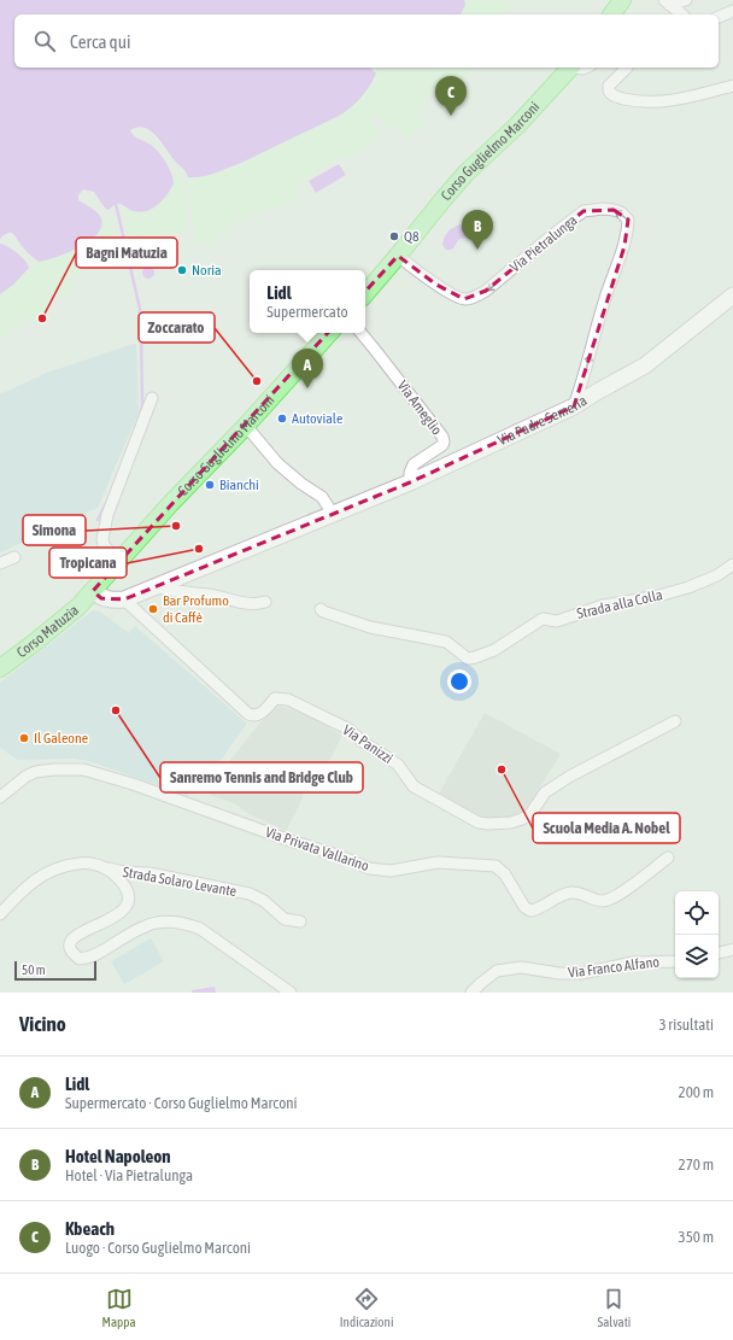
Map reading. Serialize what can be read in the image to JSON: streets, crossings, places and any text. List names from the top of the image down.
{
  "streets": {
    "main road": ["Corso Guglielmo Marconi", "Via Padre Semeria", "Corso Matuzia"],
    "street": [
      "Via Pietralunga",
      "Via Ameglio",
      "Strada alla Colla",
      "Via Panizzi",
      "Via Privata Vallarino",
      "Strada Solaro Levante",
      "Via Franco Alfano"
    ]
  },
  "crossings": [
    ["Corso Guglielmo Marconi", "Via Pietralunga"],
    ["Corso Guglielmo Marconi", "Via Padre Semeria"],
    ["Corso Guglielmo Marconi", "Corso Matuzia"],
    ["Via Pietralunga", "Via Padre Semeria"],
    ["Via Ameglio", "Via Padre Semeria"],
    ["Via Padre Semeria", "Corso Matuzia"],
    ["Via Padre Semeria", "Via Panizzi"]
  ],
  "places": [
    "Q8",
    "Noria",
    "Bagni Matuzia",
    "Zoccarato",
    "Autoviale",
    "Bianchi",
    "Simona",
    "Tropicana",
    "Bar Profumo di Caffè",
    "Sanremo Tennis and Bridge Club",
    "Il Galeone",
    "Scuola Media A. Nobel"
  ],
  "scale_bar": "50 m",
  "page": {
    "search": "Cerca qui",
    "pins": ["C", "B", "A"],
    "popup": ["Lidl", "Supermercato"],
    "scale": "50 m",
    "heading": ["Vicino", "3 risultati"],
    "list": [
      {
        "mark": "A",
        "name": "Lidl",
        "note": "Supermercato · Corso Guglielmo Marconi",
        "value": "200 m"
      },
      {
        "mark": "B",
        "name": "Hotel Napoleon",
        "note": "Hotel · Via Pietralunga",
        "value": "270 m"
      },
      {
        "mark": "C",
        "name": "Kbeach",
        "note": "Luogo · Corso Guglielmo Marconi",
        "value": "350 m"
      }
    ],
    "nav": ["Mappa", "Indicazioni", "Salvati"]
  }
}
